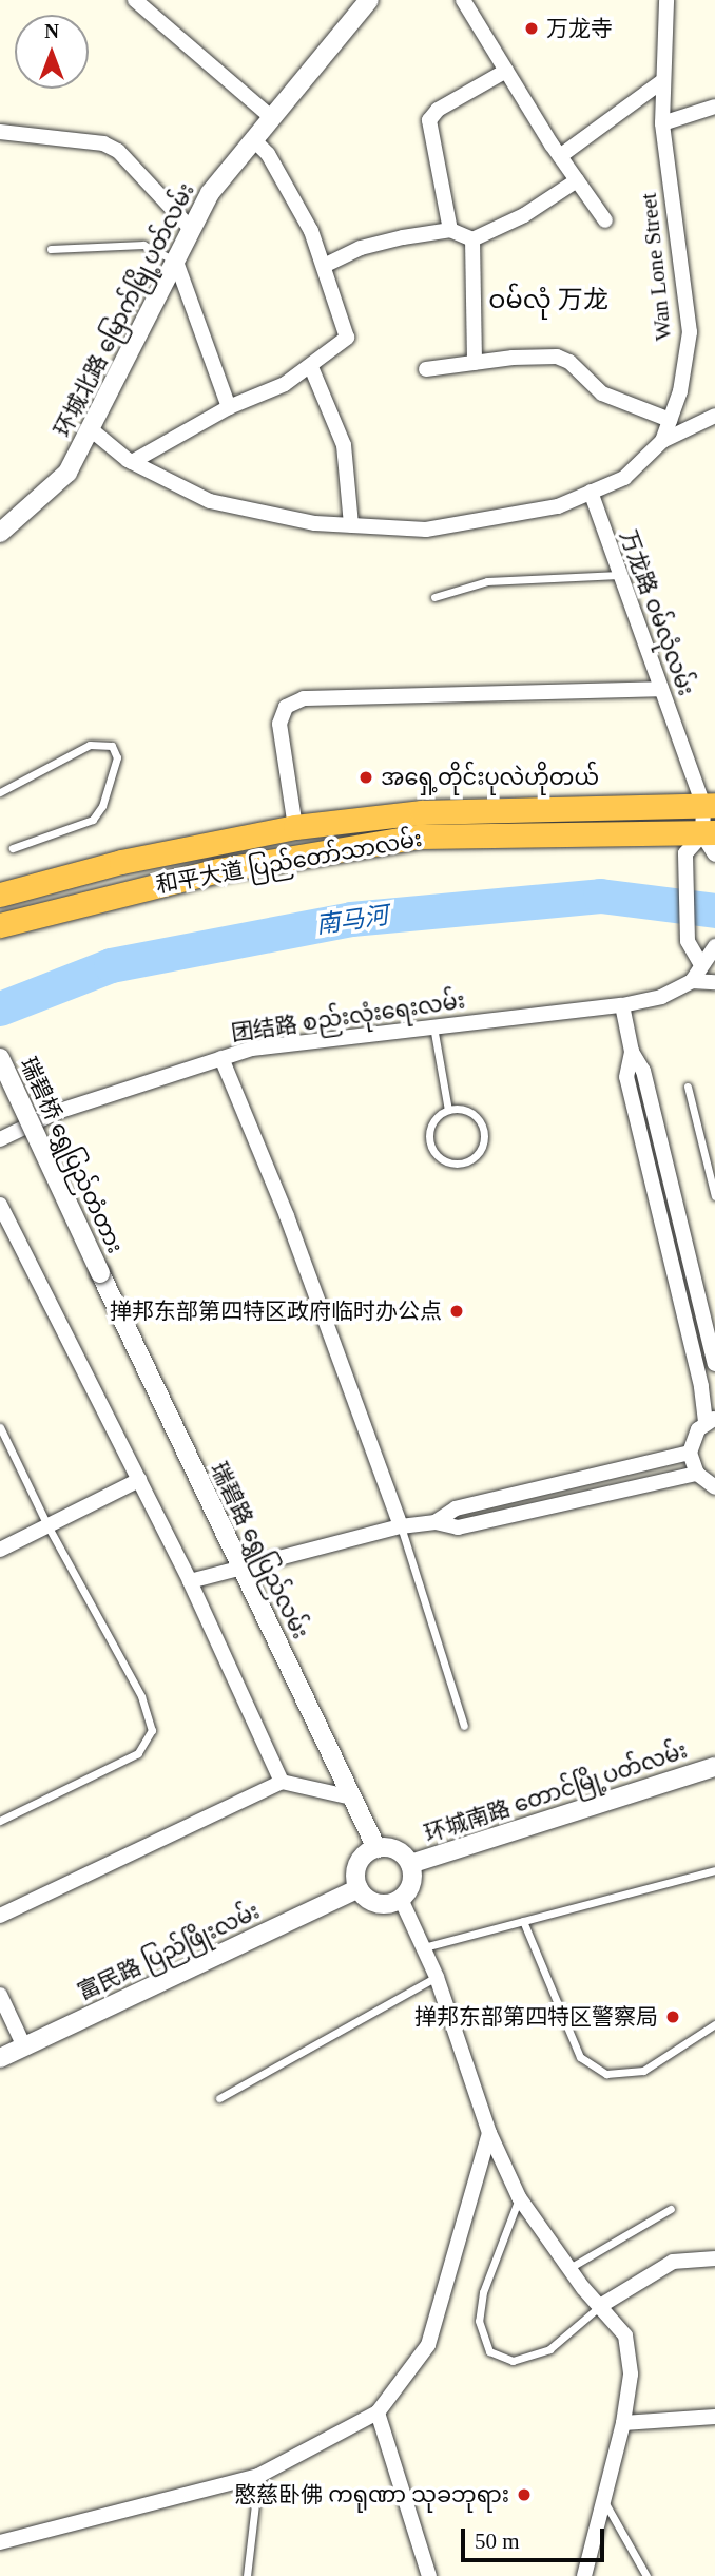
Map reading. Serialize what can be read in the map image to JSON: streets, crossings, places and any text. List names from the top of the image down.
{
  "streets": {
    "highway": ["和平大道 ပြည်တော်သာလမ်း"],
    "street": [
      "Wan Lone Street",
      "环城北路 မြောက်မြို့ပတ်လမ်း",
      "万龙路 ဝမ်လုံလမ်း",
      "团结路 စည်းလုံးရေးလမ်း",
      "瑞碧桥 ရွှေပြည်တံတား",
      "瑞碧路 ရွှေပြည်လမ်း",
      "环城南路 တောင်မြို့ပတ်လမ်း",
      "富民路 ပြည်ဖြိုးလမ်း"
    ]
  },
  "crossings": [
    ["Wan Lone Street", "环城北路 မြောက်မြို့ပတ်လမ်း"],
    ["Wan Lone Street", "万龙路 ဝမ်လုံလမ်း"],
    ["万龙路 ဝမ်လုံလမ်း", "和平大道 ပြည်တော်သာလမ်း"],
    ["瑞碧桥 ရွှေပြည်တံတား", "瑞碧路 ရွှေပြည်လမ်း"],
    ["瑞碧路 ရွှေပြည်လမ်း", "环城南路 တောင်မြို့ပတ်လမ်း"],
    ["瑞碧路 ရွှေပြည်လမ်း", "富民路 ပြည်ဖြိုးလမ်း"],
    ["环城南路 တောင်မြို့ပတ်လမ်း", "富民路 ပြည်ဖြိုးလမ်း"]
  ],
  "districts": ["ဝမ်လုံ 万龙"],
  "water": ["南马河"],
  "places": [
    "万龙寺",
    "အရှေ့တိုင်းပုလဲဟိုတယ်",
    "掸邦东部第四特区政府临时办公点",
    "掸邦东部第四特区警察局",
    "愍慈卧佛 ကရုဏာ သုခဘုရား"
  ],
  "scale_bar": "50 m",
  "north": "top"
}
